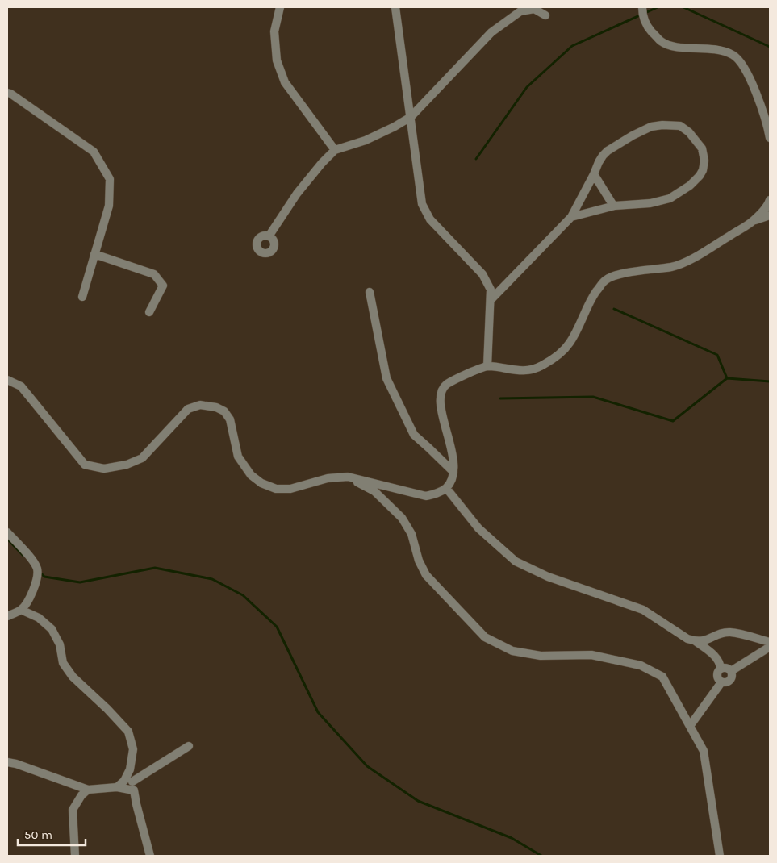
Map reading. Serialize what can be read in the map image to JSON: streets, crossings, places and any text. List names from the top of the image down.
{
  "scale_bar": "50 m"
}
